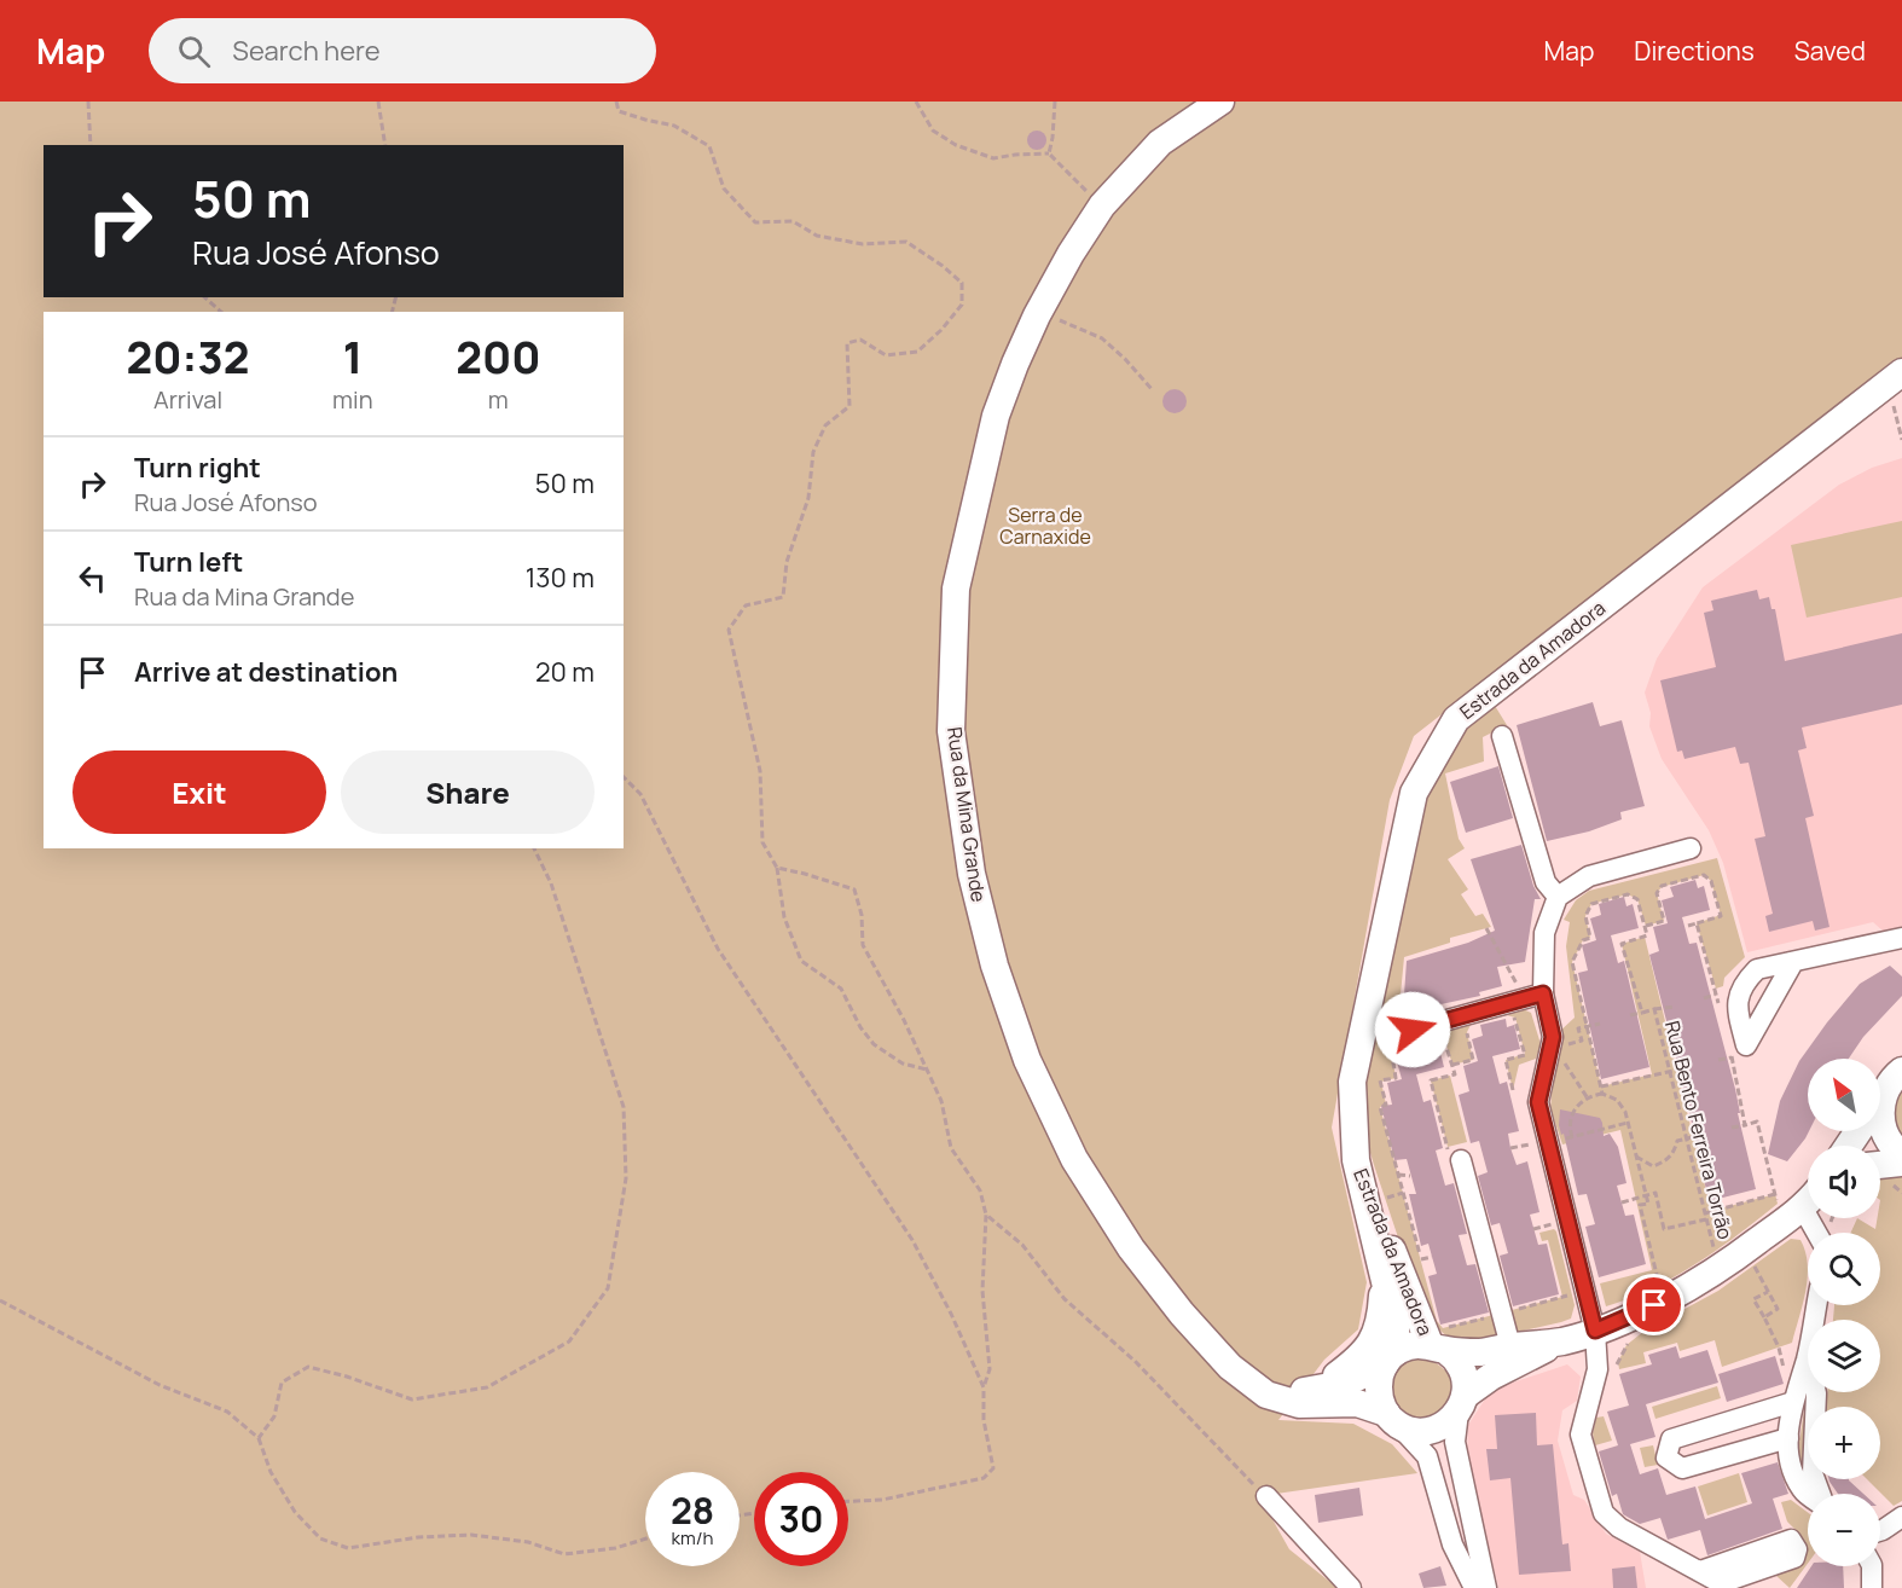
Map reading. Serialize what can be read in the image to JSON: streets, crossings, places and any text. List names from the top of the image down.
{
  "streets": {
    "street": ["Estrada da Amadora", "Rua da Mina Grande"],
    "path": ["Rua Bento Ferreira Torrão"]
  },
  "crossings": [
    ["Estrada da Amadora", "Rua da Mina Grande"]
  ],
  "parks": ["Serra de Carnaxide"],
  "north": "top left",
  "page": {
    "header": "Map",
    "search": "Search here",
    "nav": ["Map", "Directions", "Saved"],
    "turn": ["50 m", "Rua José Afonso"],
    "eta": [
      "20:32",
      "Arrival",
      "1",
      "min",
      "200",
      "m"
    ],
    "list": [
      {
        "name": "Turn right",
        "note": "Rua José Afonso",
        "value": "50 m"
      },
      {
        "name": "Turn left",
        "note": "Rua da Mina Grande",
        "value": "130 m"
      },
      {
        "name": "Arrive at destination",
        "value": "20 m"
      }
    ],
    "buttons": ["Exit", "Share"],
    "map_buttons": ["+", "−"],
    "speed": "28 km/h",
    "limit": "30"
  }
}
